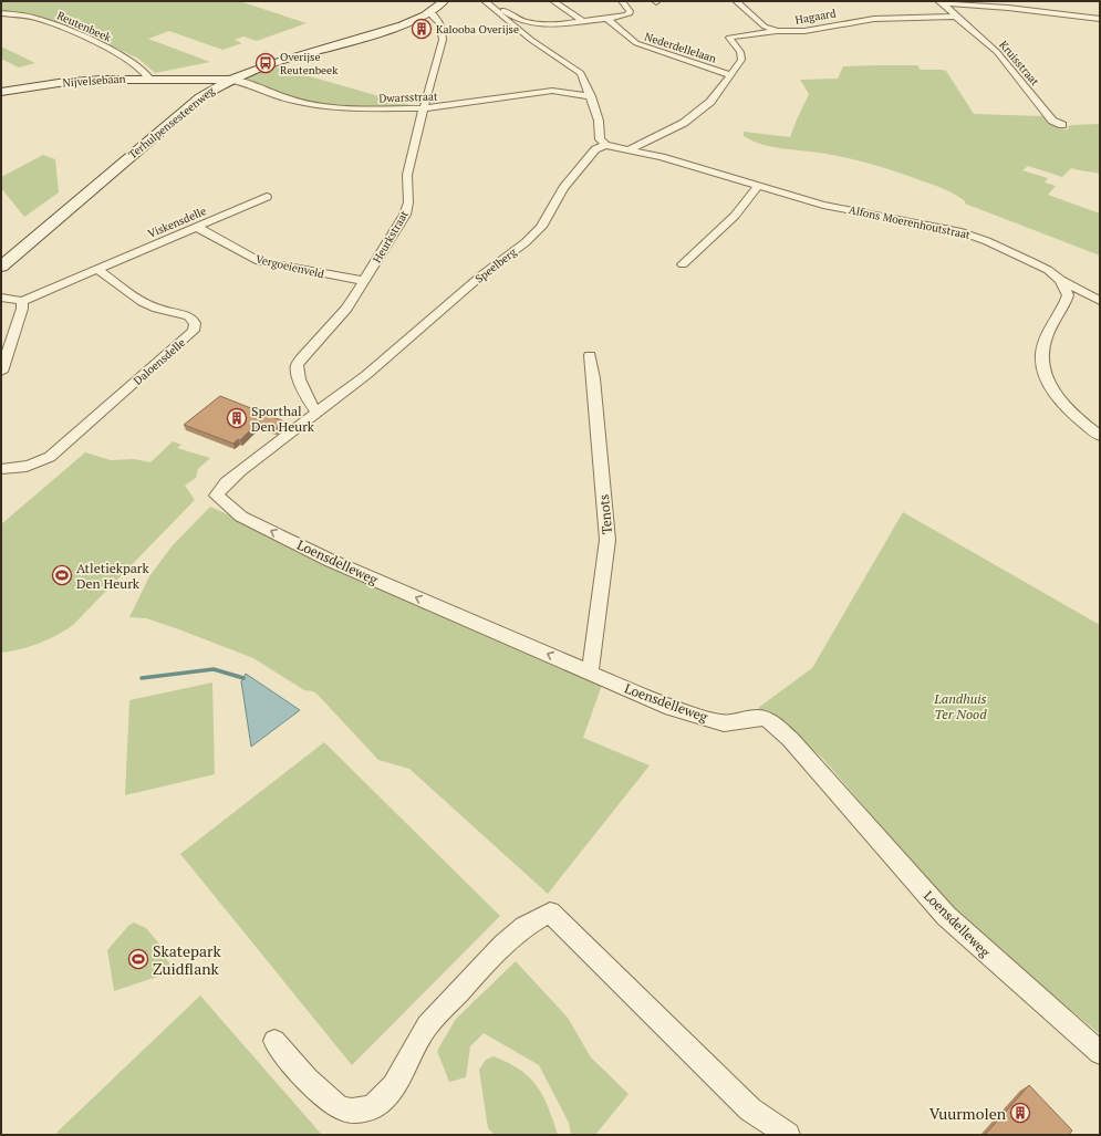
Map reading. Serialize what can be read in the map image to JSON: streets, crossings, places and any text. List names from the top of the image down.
{
  "streets": {
    "main road": ["Nijvelsebaan", "Terhulpensesteenweg"],
    "street": [
      "Hagaard",
      "Reutenbeek",
      "Nederdellelaan",
      "Kruisstraat",
      "Dwarsstraat",
      "Viskensdelle",
      "Alfons Moerenhoutstraat",
      "Heurkstraat",
      "Speelberg",
      "Vergoeienveld",
      "Daloensdelle",
      "Tenots",
      "Loensdelleweg"
    ]
  },
  "crossings": [
    ["Hagaard", "Nederdellelaan"],
    ["Hagaard", "Kruisstraat"],
    ["Hagaard", "Alfons Moerenhoutstraat"],
    ["Reutenbeek", "Nijvelsebaan"],
    ["Nijvelsebaan", "Dwarsstraat"],
    ["Nijvelsebaan", "Terhulpensesteenweg"],
    ["Dwarsstraat", "Terhulpensesteenweg"],
    ["Dwarsstraat", "Heurkstraat"],
    ["Terhulpensesteenweg", "Heurkstraat"],
    ["Viskensdelle", "Vergoeienveld"],
    ["Viskensdelle", "Daloensdelle"],
    ["Alfons Moerenhoutstraat", "Speelberg"],
    ["Heurkstraat", "Speelberg"],
    ["Heurkstraat", "Vergoeienveld"],
    ["Speelberg", "Loensdelleweg"],
    ["Tenots", "Loensdelleweg"]
  ],
  "one_way": ["Loensdelleweg"],
  "parks": ["Landhuis Ter Nood"],
  "places": {
    "building": ["Kalooba Overijse", "Sporthal Den Heurk", "Vuurmolen"],
    "bus stop": ["Overijse Reutenbeek"],
    "sports": ["Atletiekpark Den Heurk", "Skatepark Zuidflank"]
  }
}
